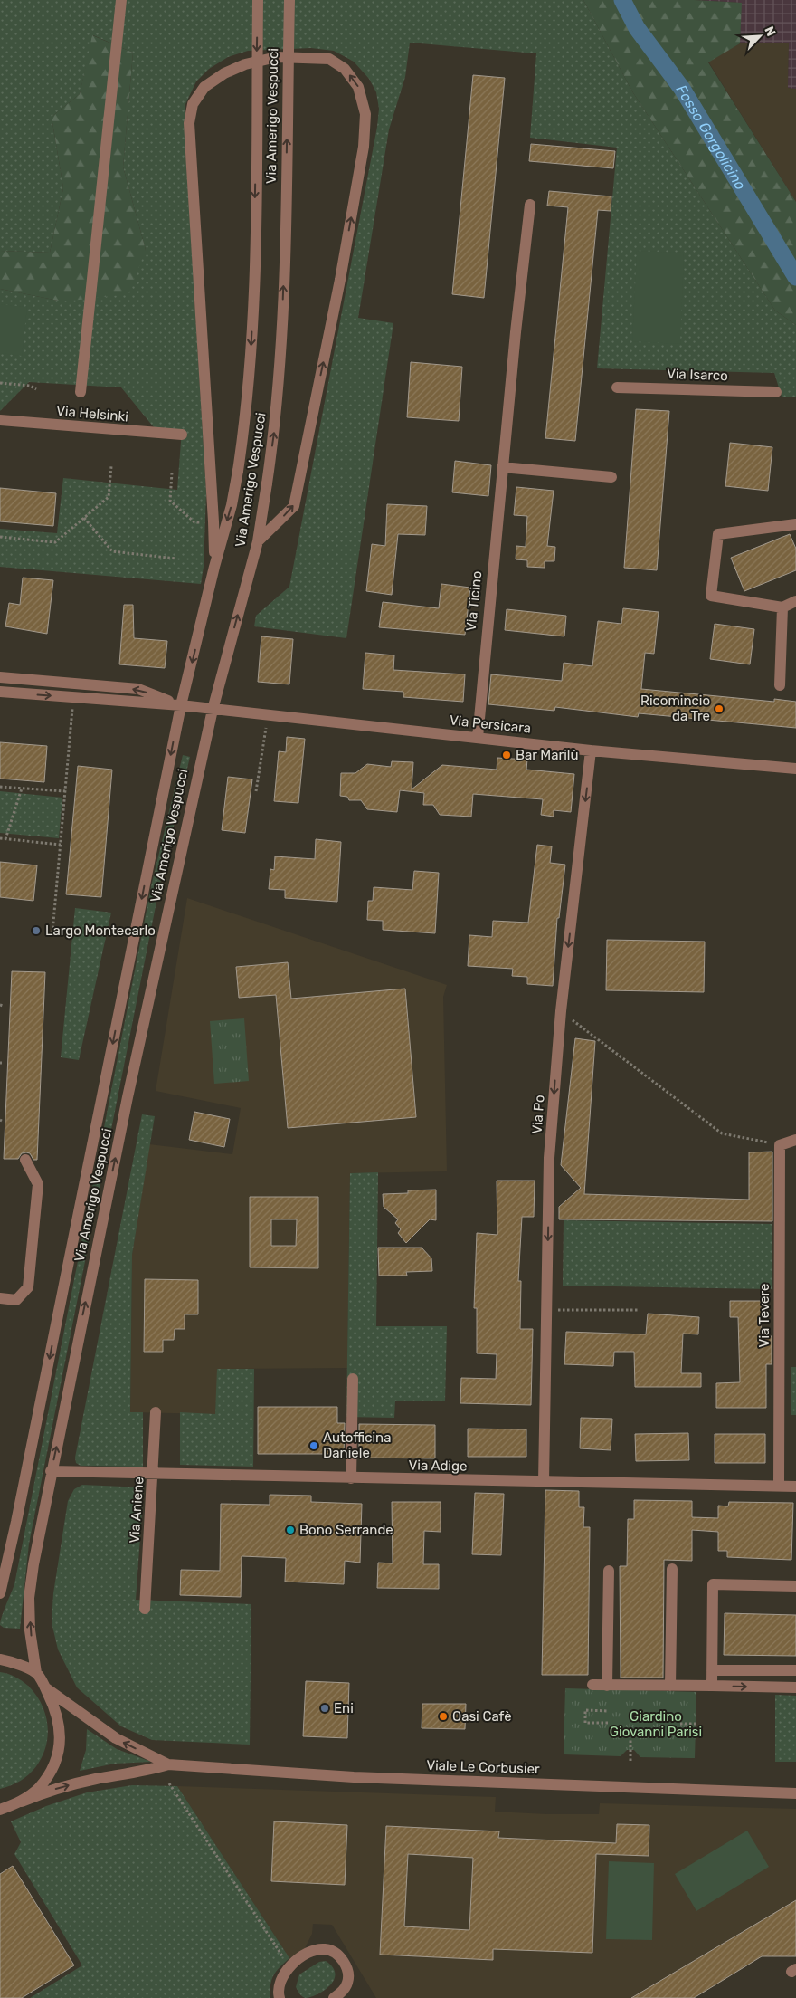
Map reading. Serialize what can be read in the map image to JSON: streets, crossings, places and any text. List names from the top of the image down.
{
  "streets": {
    "street": [
      "Via Amerigo Vespucci",
      "Via Isarco",
      "Via Helsinki",
      "Via Ticino",
      "Via Persicara",
      "Via Po",
      "Via Tevere",
      "Via Adige",
      "Via Aniene",
      "Viale Le Corbusier"
    ]
  },
  "crossings": [
    ["Via Amerigo Vespucci", "Via Persicara"],
    ["Via Amerigo Vespucci", "Via Adige"],
    ["Via Ticino", "Via Persicara"],
    ["Via Persicara", "Via Po"],
    ["Via Po", "Via Adige"],
    ["Via Tevere", "Via Adige"],
    ["Via Adige", "Via Aniene"]
  ],
  "one_way": ["Via Po"],
  "water": ["Fosso Gorgolicino"],
  "parks": ["Giardino Giovanni Parisi"],
  "places": [
    "Ricomincio da Tre",
    "Bar Marilù",
    "Largo Montecarlo",
    "Autofficina Daniele",
    "Bono Serrande",
    "Eni",
    "Oasi Cafè"
  ],
  "north": "top right"
}
